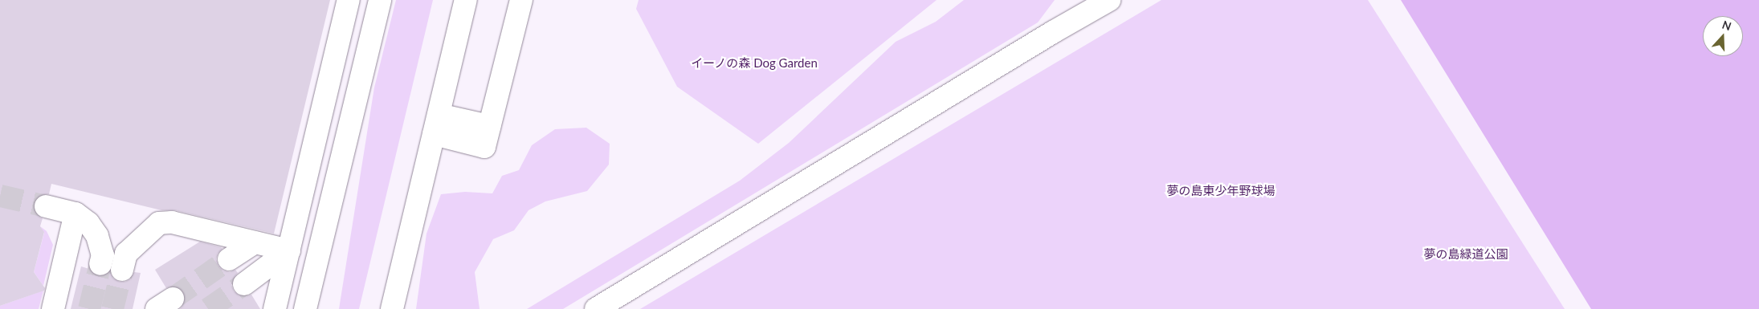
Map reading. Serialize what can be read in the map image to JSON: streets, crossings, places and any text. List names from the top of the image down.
{
  "parks": ["イーノの森 Dog Garden", "夢の島東少年野球場", "夢の島緑道公園"],
  "north": "top"
}
